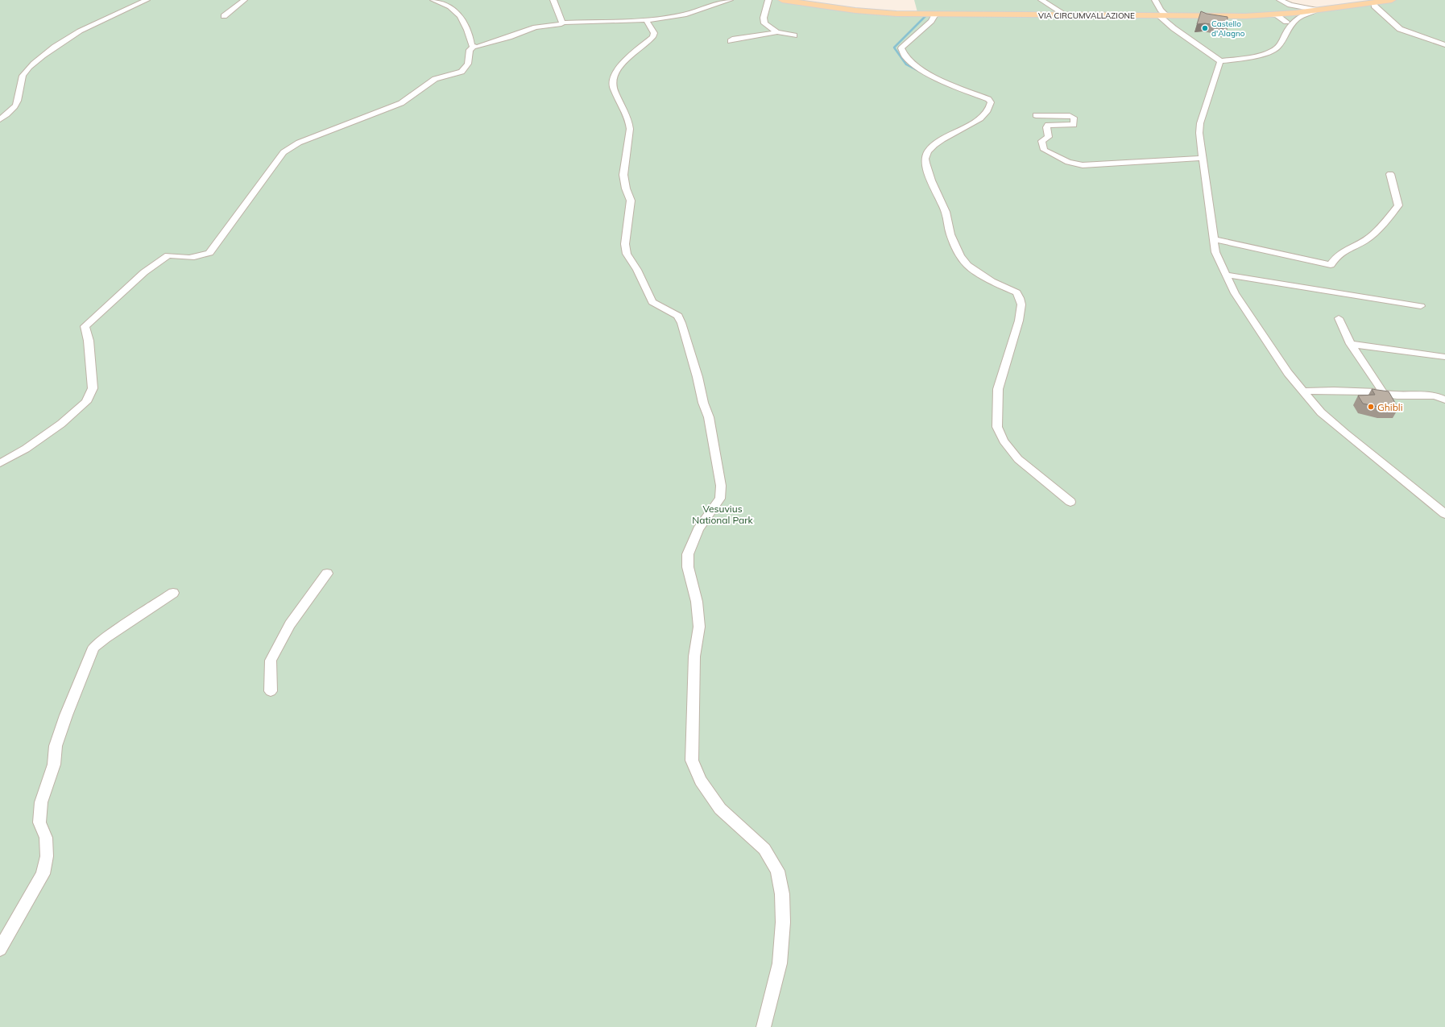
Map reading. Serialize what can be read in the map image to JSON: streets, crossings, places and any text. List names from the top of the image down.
{
  "streets": {
    "main road": ["VIA CIRCUMVALLAZIONE"]
  },
  "parks": ["Vesuvius National Park"],
  "places": ["Castello d'Alagno", "Ghibli"]
}
